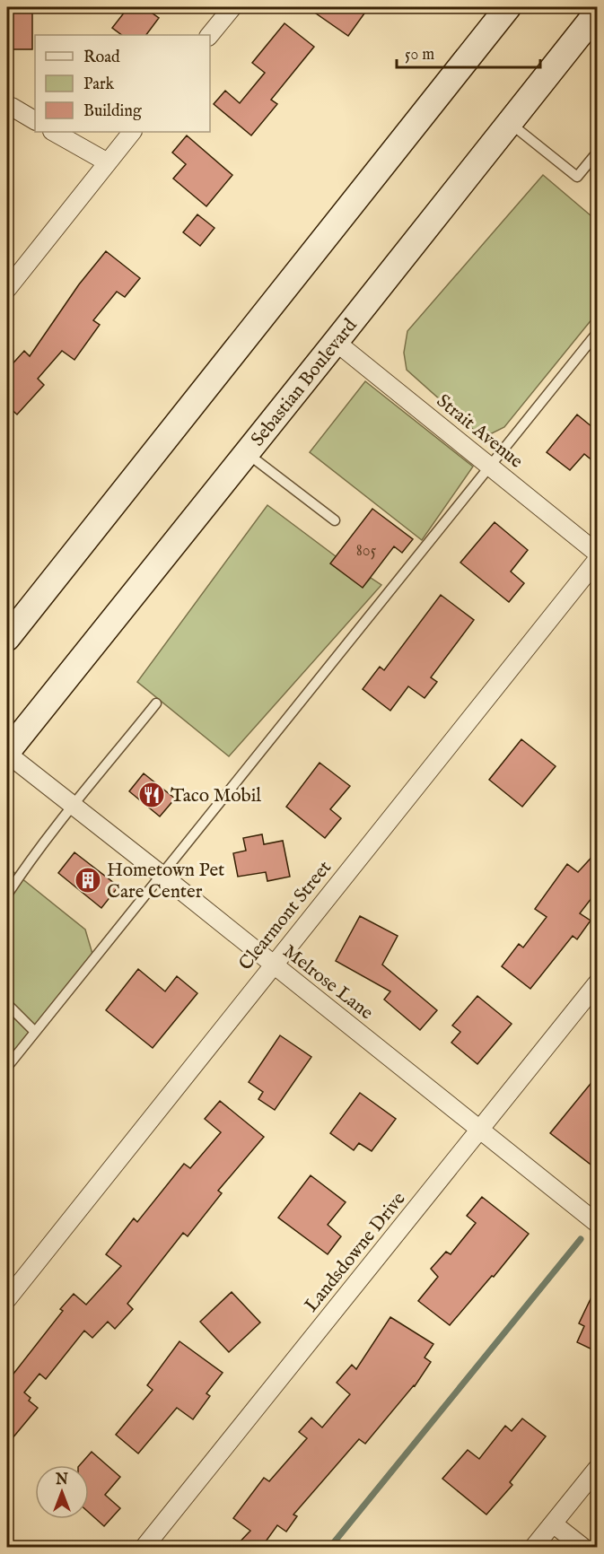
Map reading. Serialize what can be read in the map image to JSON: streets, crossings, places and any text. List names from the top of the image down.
{
  "streets": {
    "main road": ["Sebastian Boulevard"],
    "street": [
      "Strait Avenue",
      "Clearmont Street",
      "Melrose Lane",
      "Landsdowne Drive"
    ]
  },
  "crossings": [
    ["Sebastian Boulevard", "Strait Avenue"],
    ["Sebastian Boulevard", "Melrose Lane"],
    ["Clearmont Street", "Melrose Lane"],
    ["Melrose Lane", "Landsdowne Drive"]
  ],
  "places": {
    "restaurant": ["Taco Mobil"],
    "building": ["Hometown Pet Care Center"]
  },
  "house_numbers": ["805"],
  "legend": ["Road", "Park", "Building"],
  "scale_bar": "50 m",
  "north": "top"
}
